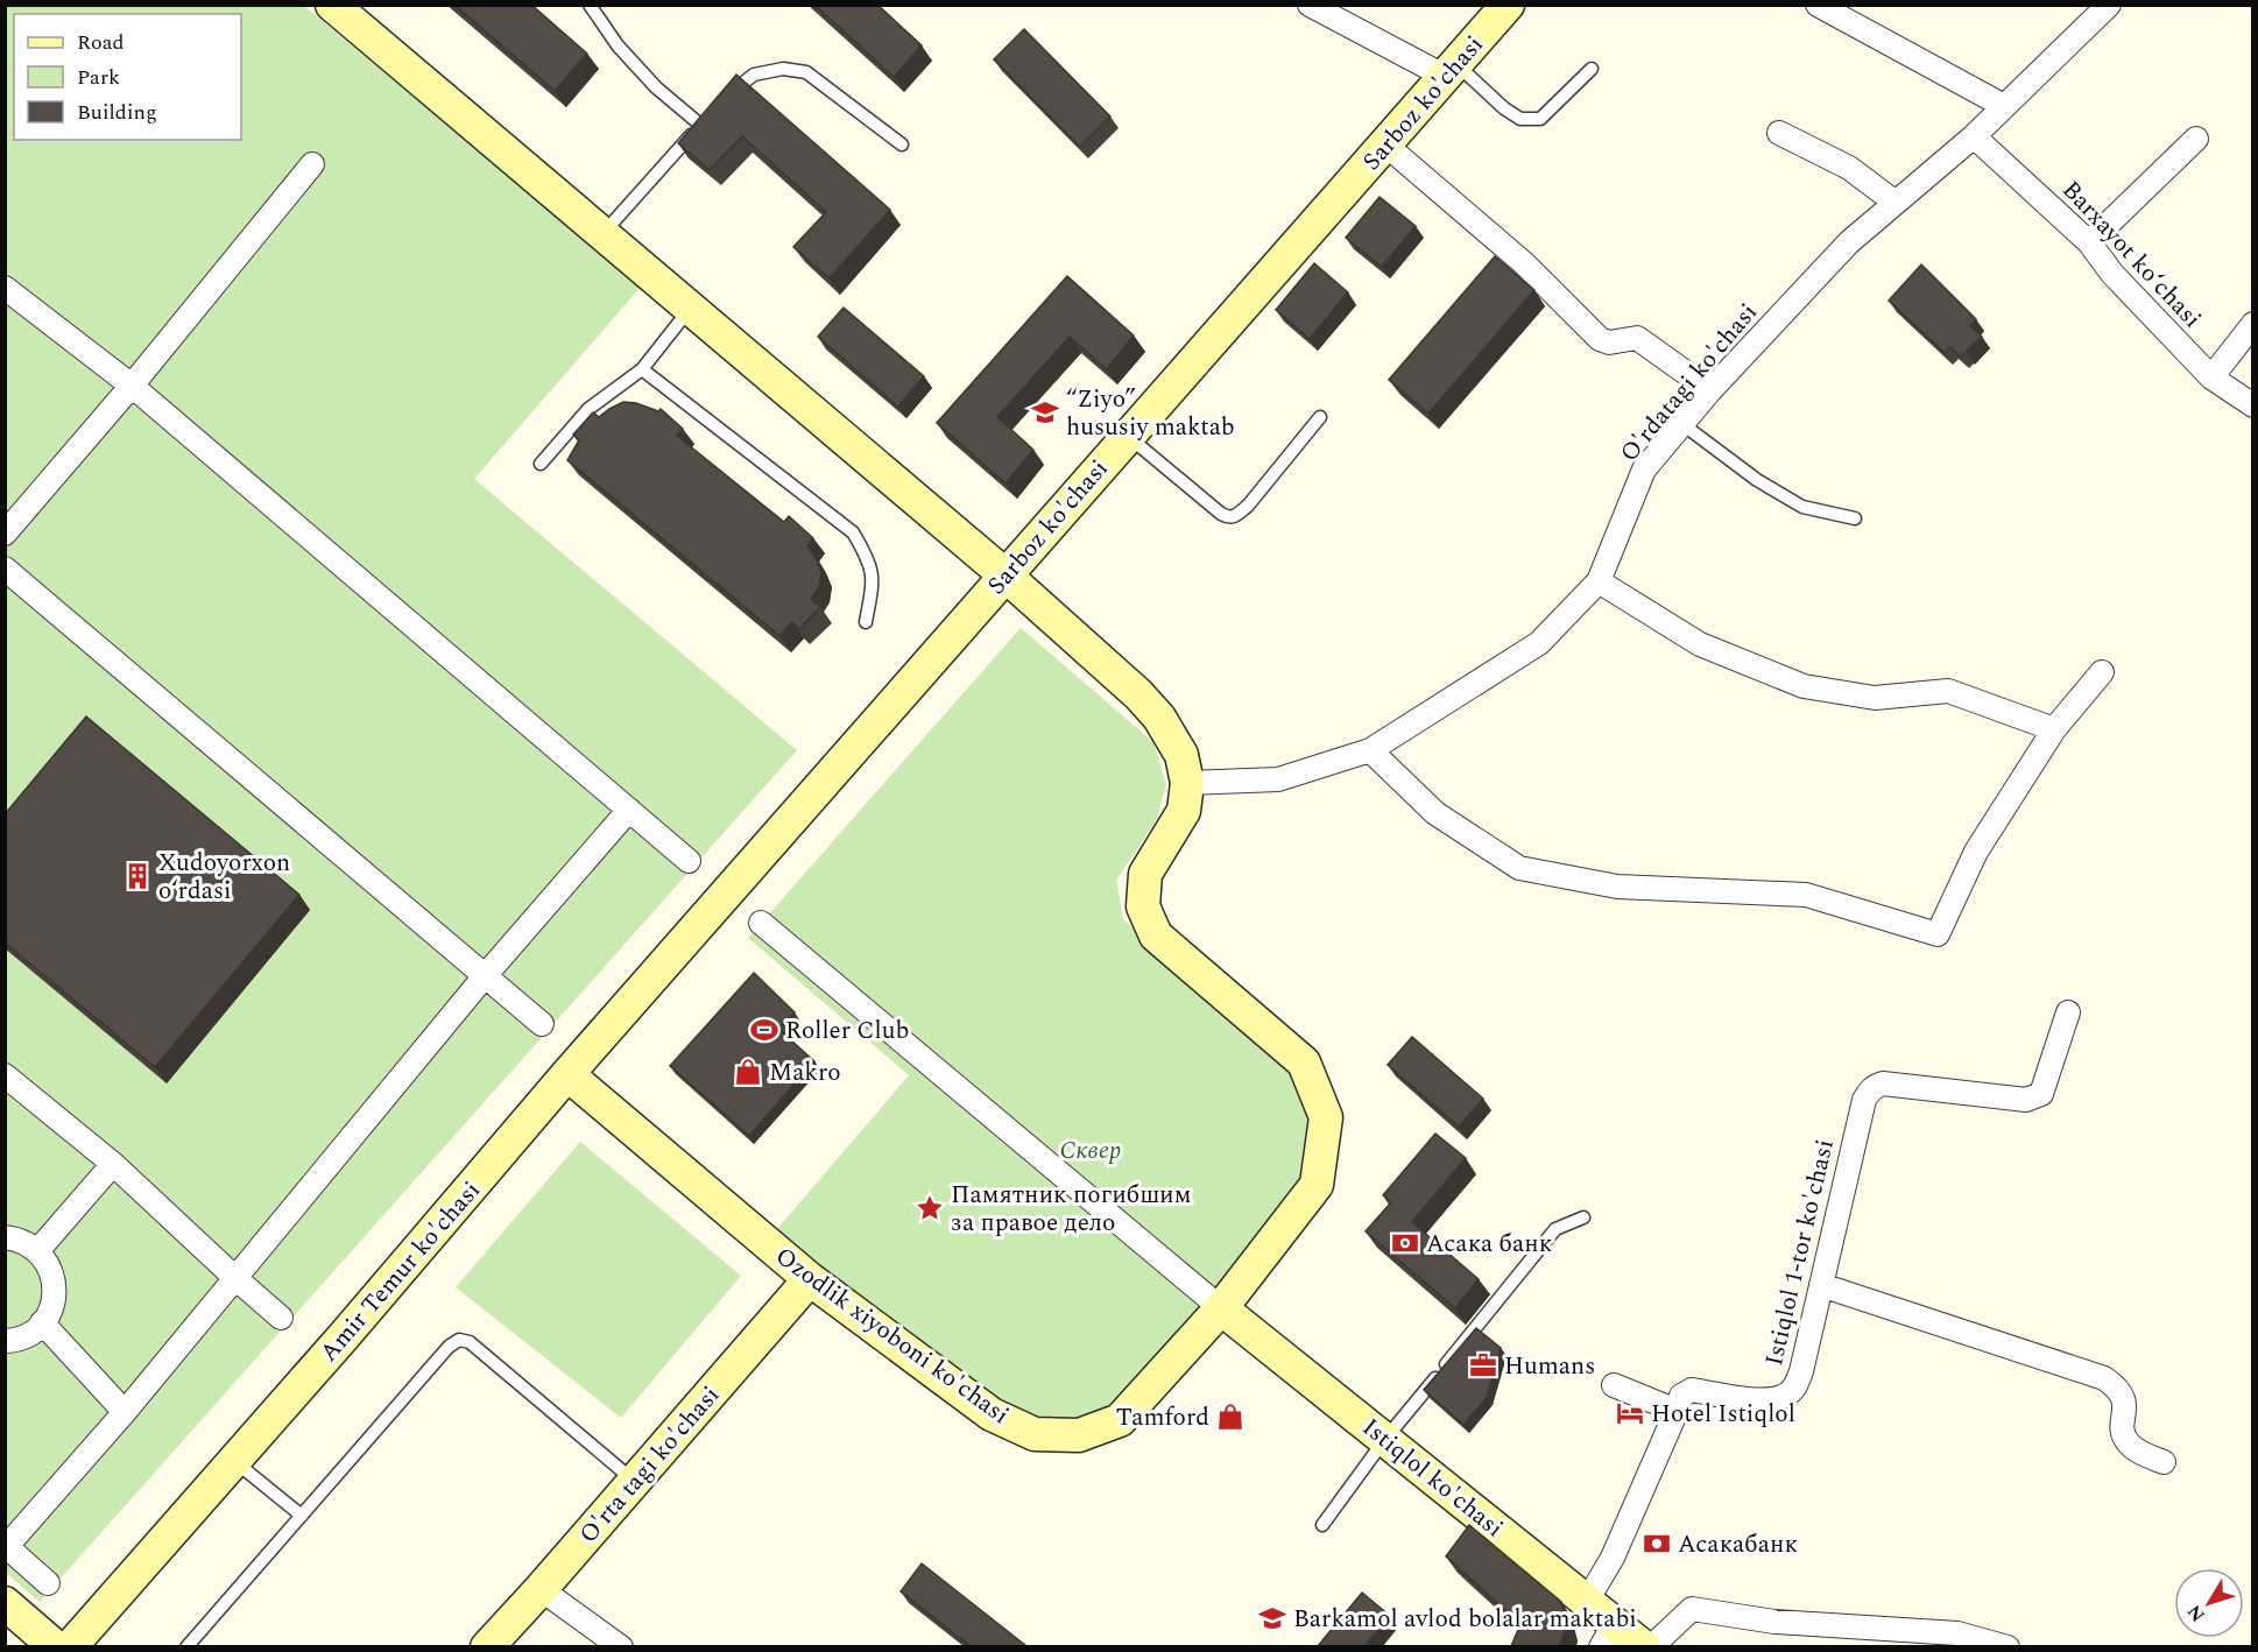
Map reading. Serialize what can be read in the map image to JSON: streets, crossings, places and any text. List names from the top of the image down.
{
  "streets": {
    "main road": [
      "Sarboz ko'chasi",
      "Amir Temur ko'chasi",
      "Ozodlik xiyoboni ko'chasi",
      "O'rta tagi ko'chasi",
      "Istiqlol ko'chasi"
    ],
    "street": ["Barxayot koʻchasi", "O'rdatagi ko'chasi", "Istiqlol 1-tor ko'chasi"]
  },
  "crossings": [
    ["Sarboz ko'chasi", "Amir Temur ko'chasi"],
    ["Sarboz ko'chasi", "Ozodlik xiyoboni ko'chasi"],
    ["Barxayot koʻchasi", "O'rdatagi ko'chasi"],
    ["O'rdatagi ko'chasi", "Ozodlik xiyoboni ko'chasi"],
    ["Istiqlol 1-tor ko'chasi", "Istiqlol ko'chasi"],
    ["Amir Temur ko'chasi", "Ozodlik xiyoboni ko'chasi"],
    ["Ozodlik xiyoboni ko'chasi", "O'rta tagi ko'chasi"],
    ["Ozodlik xiyoboni ko'chasi", "Istiqlol ko'chasi"]
  ],
  "parks": ["Сквер"],
  "places": {
    "school or university": ["“Ziyo” hususiy maktab", "Barkamol avlod bolalar maktabi"],
    "building": ["Xudoyorxon oʻrdasi"],
    "sports": ["Roller Club"],
    "shop": ["Makro", "Tamford"],
    "place": ["Памятник погибшим за правое дело"],
    "bank": ["Асака банк", "Асакабанк"],
    "office": ["Humans"],
    "hotel": ["Hotel Istiqlol"]
  },
  "legend": ["Road", "Park", "Building"],
  "north": "bottom left"
}
